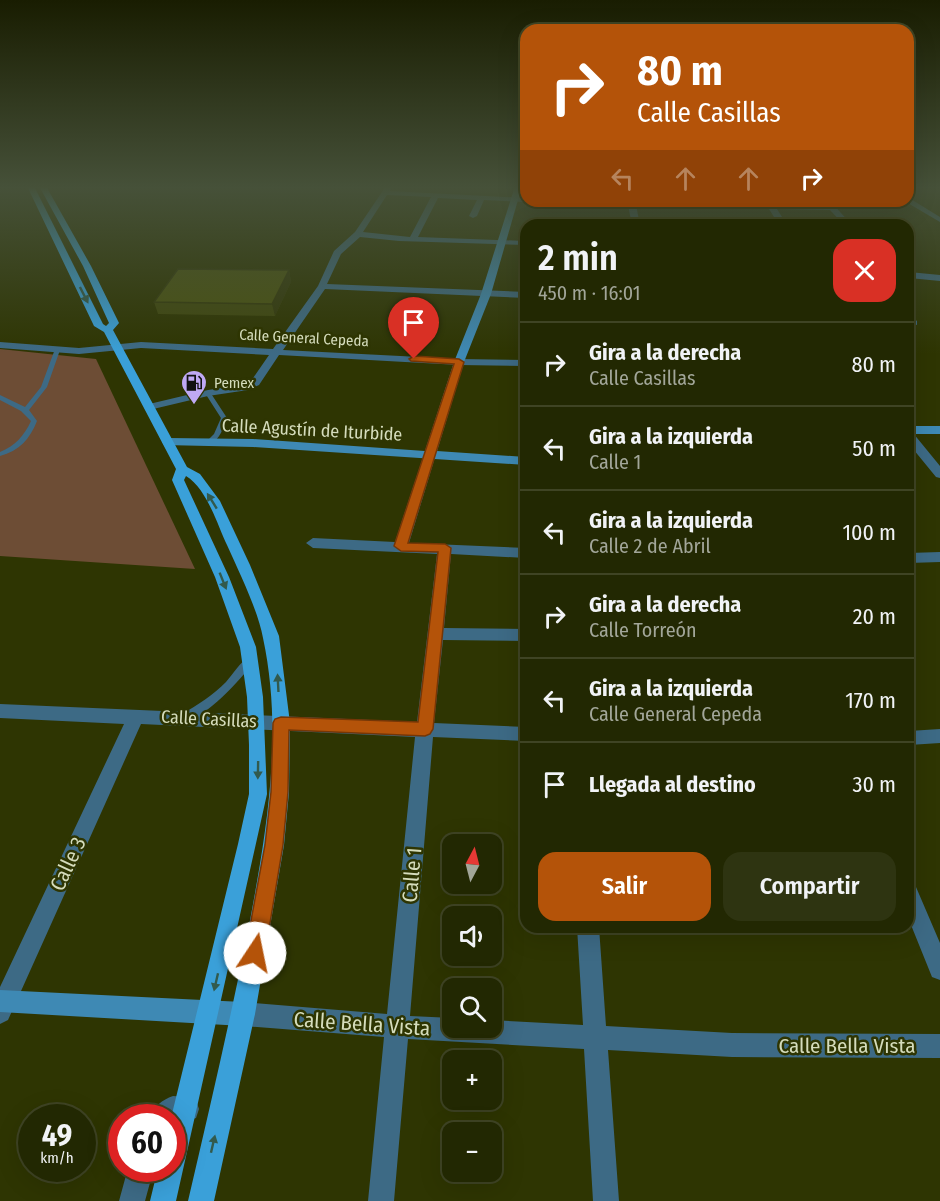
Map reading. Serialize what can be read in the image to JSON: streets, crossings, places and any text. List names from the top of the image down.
{
  "streets": {
    "street": [
      "Calle General Cepeda",
      "Calle Agustín de Iturbide",
      "Calle Casillas",
      "Calle 3",
      "Calle 1",
      "Calle Bella Vista"
    ]
  },
  "crossings": [
    ["Calle Casillas", "Calle 3"],
    ["Calle Casillas", "Calle 1"],
    ["Calle 3", "Calle Bella Vista"],
    ["Calle 1", "Calle Bella Vista"]
  ],
  "places": {
    "fuel station": ["Pemex"]
  },
  "north": "top",
  "page": {
    "turn": ["80 m", "Calle Casillas"],
    "heading": ["2 min", "450 m · 16:01"],
    "list": [
      {
        "name": "Gira a la derecha",
        "note": "Calle Casillas",
        "value": "80 m"
      },
      {
        "name": "Gira a la izquierda",
        "note": "Calle 1",
        "value": "50 m"
      },
      {
        "name": "Gira a la izquierda",
        "note": "Calle 2 de Abril",
        "value": "100 m"
      },
      {
        "name": "Gira a la derecha",
        "note": "Calle Torreón",
        "value": "20 m"
      },
      {
        "name": "Gira a la izquierda",
        "note": "Calle General Cepeda",
        "value": "170 m"
      },
      {
        "name": "Llegada al destino",
        "value": "30 m"
      }
    ],
    "map_buttons": ["+", "−"],
    "buttons": ["Salir", "Compartir"],
    "speed": "49 km/h",
    "limit": "60"
  }
}
